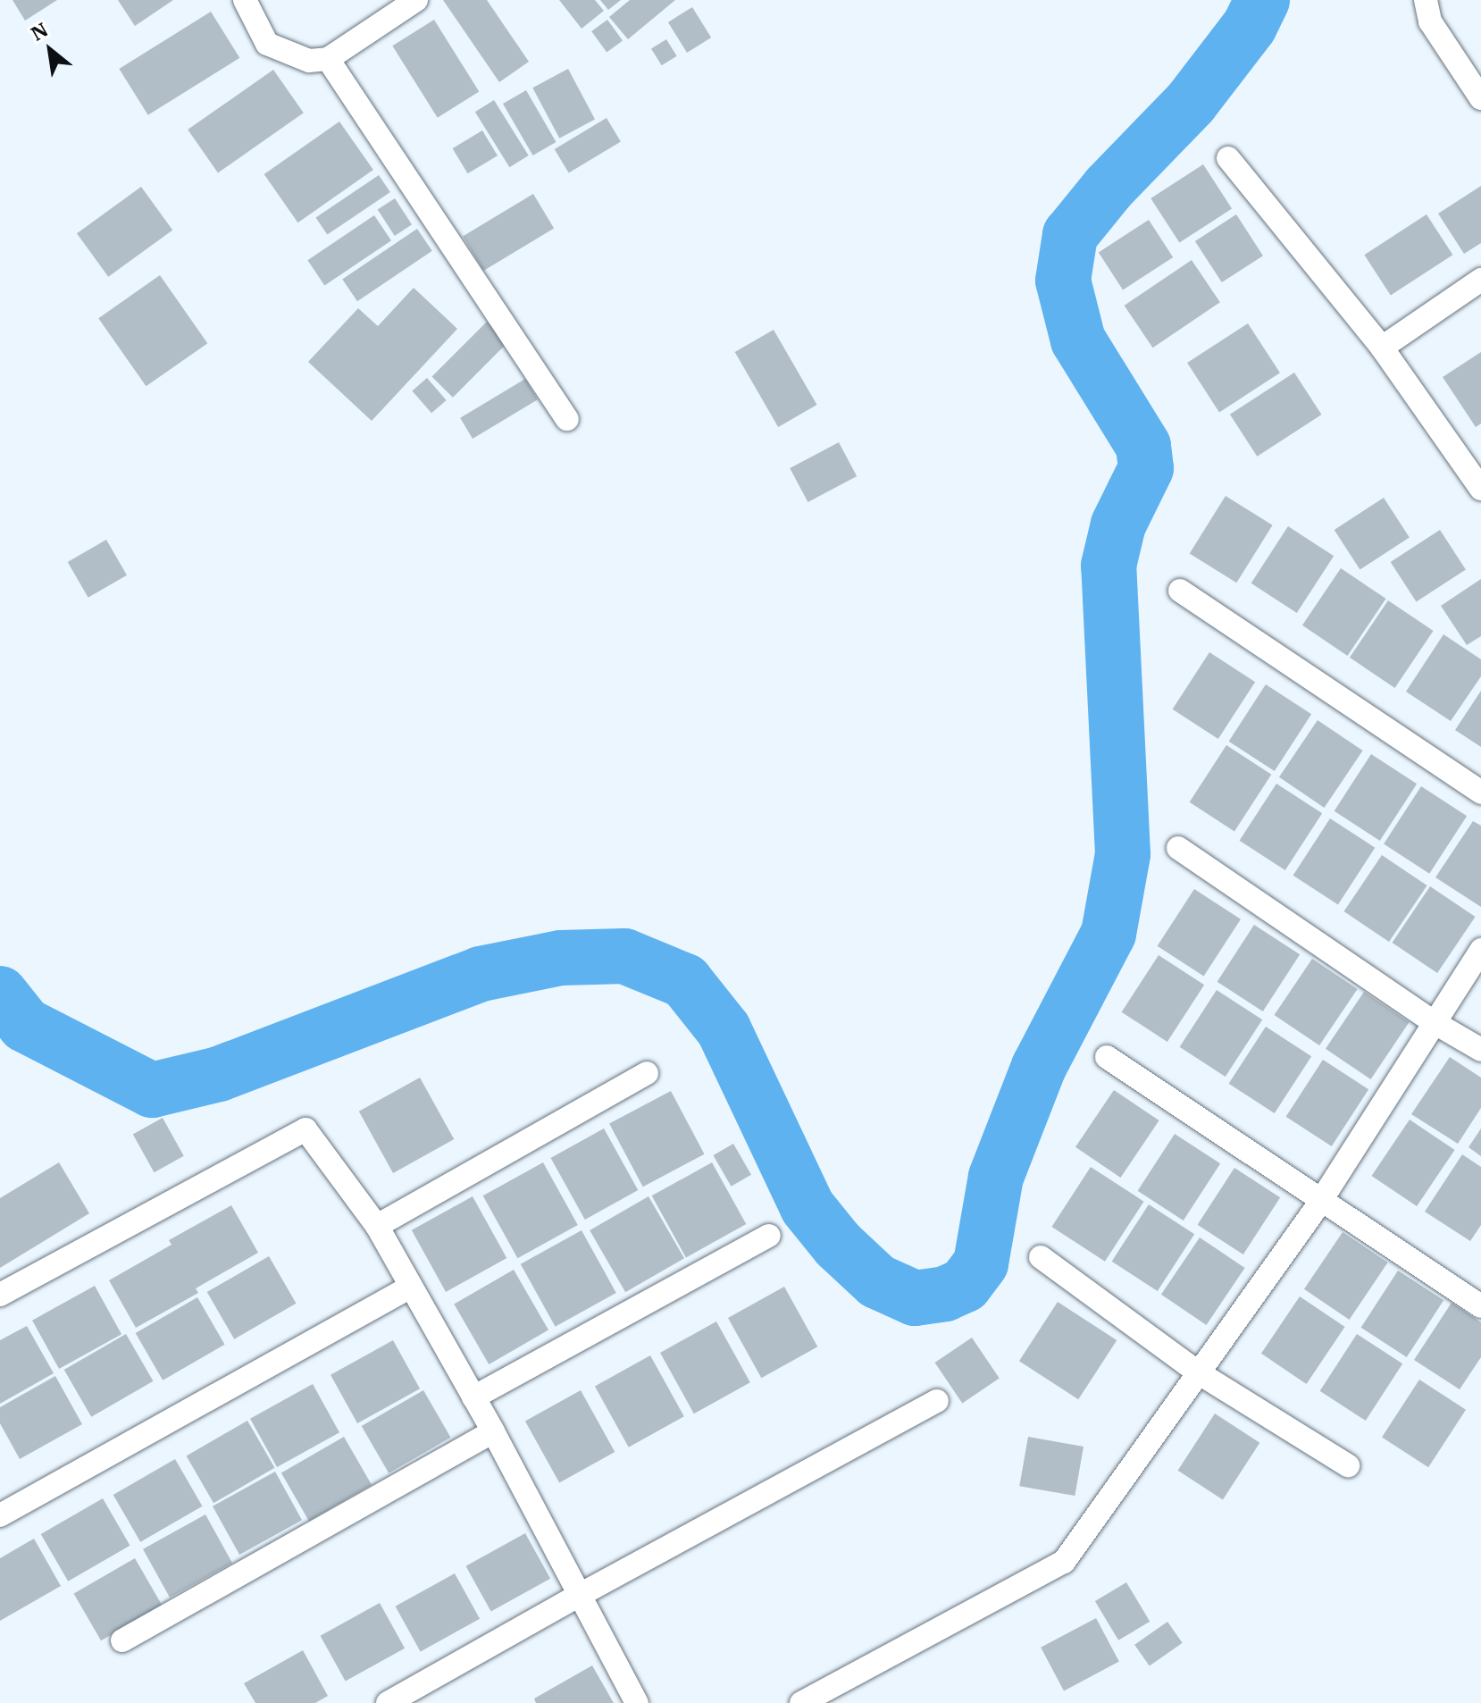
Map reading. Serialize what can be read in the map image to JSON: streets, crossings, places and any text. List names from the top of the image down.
{
  "north": "top left"
}
